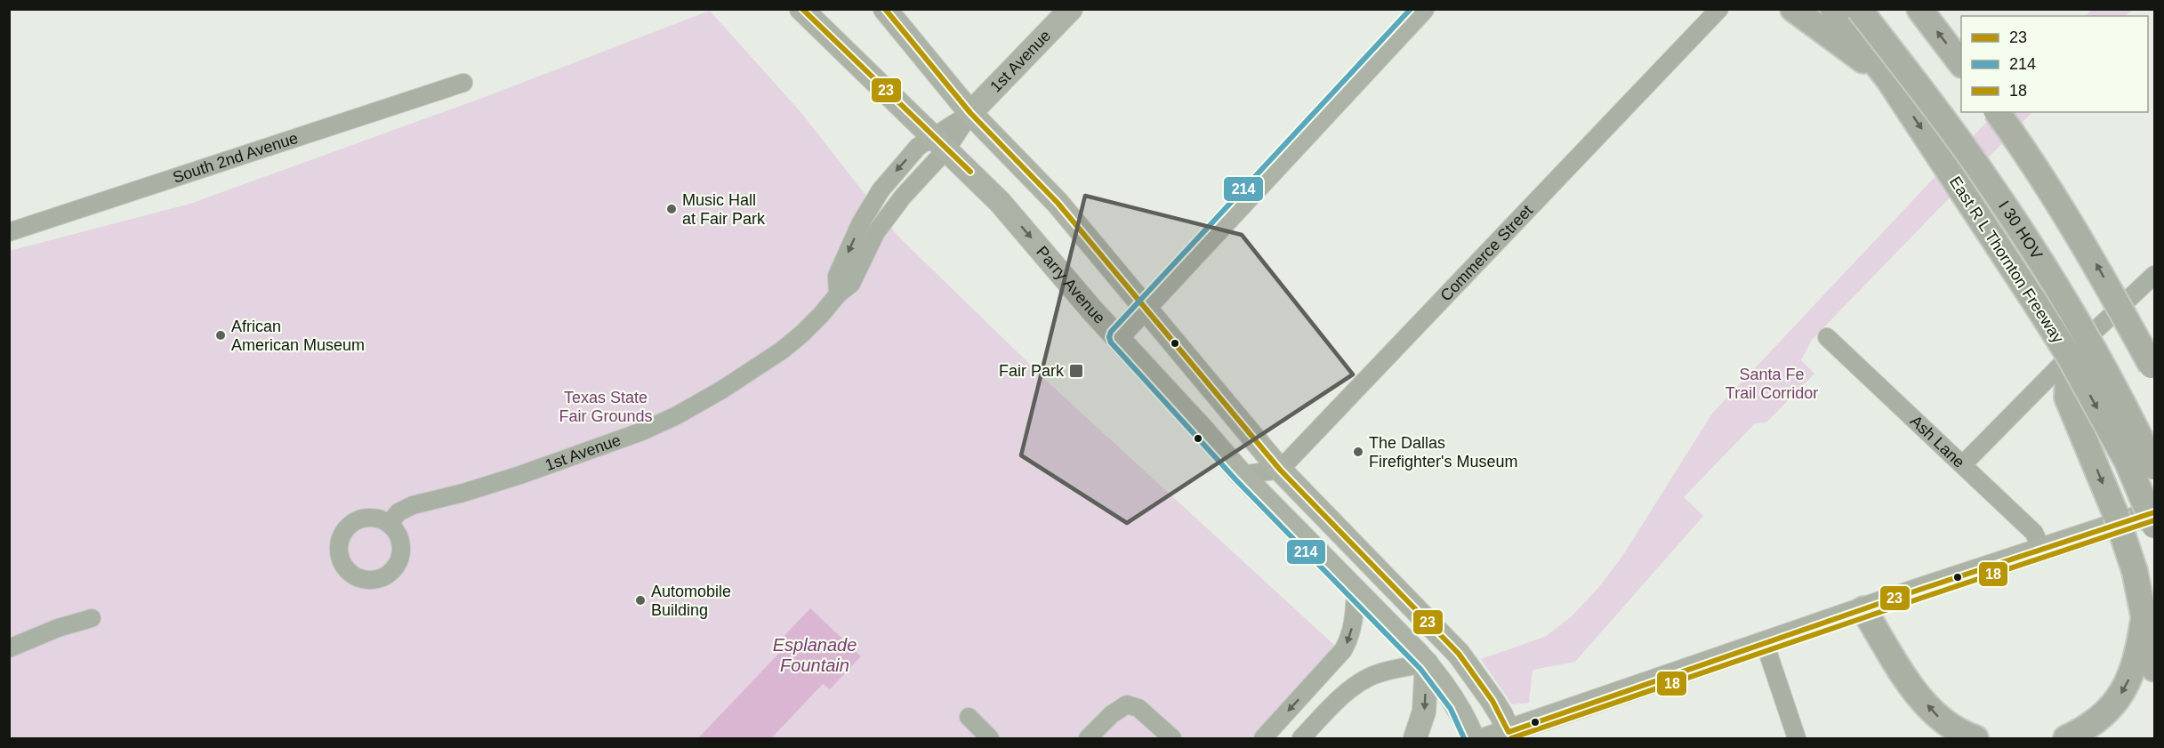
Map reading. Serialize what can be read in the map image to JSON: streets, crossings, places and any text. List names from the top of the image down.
{
  "streets": {
    "highway": ["I 30 HOV", "East R L Thornton Freeway"],
    "main road": ["1st Avenue", "Parry Avenue"],
    "street": ["South 2nd Avenue", "Commerce Street", "Ash Lane"]
  },
  "crossings": [
    ["1st Avenue", "Parry Avenue"]
  ],
  "water": ["Esplanade Fountain"],
  "parks": ["Santa Fe Trail Corridor", "Texas State Fair Grounds"],
  "places": {
    "other": [
      "Music Hall at Fair Park",
      "African American Museum",
      "The Dallas Firefighter's Museum",
      "Automobile Building"
    ],
    "transit": ["Fair Park"]
  },
  "lines": ["transit line 23", "transit line 214", "transit line 18"],
  "legend": ["23", "214", "18"]
}
